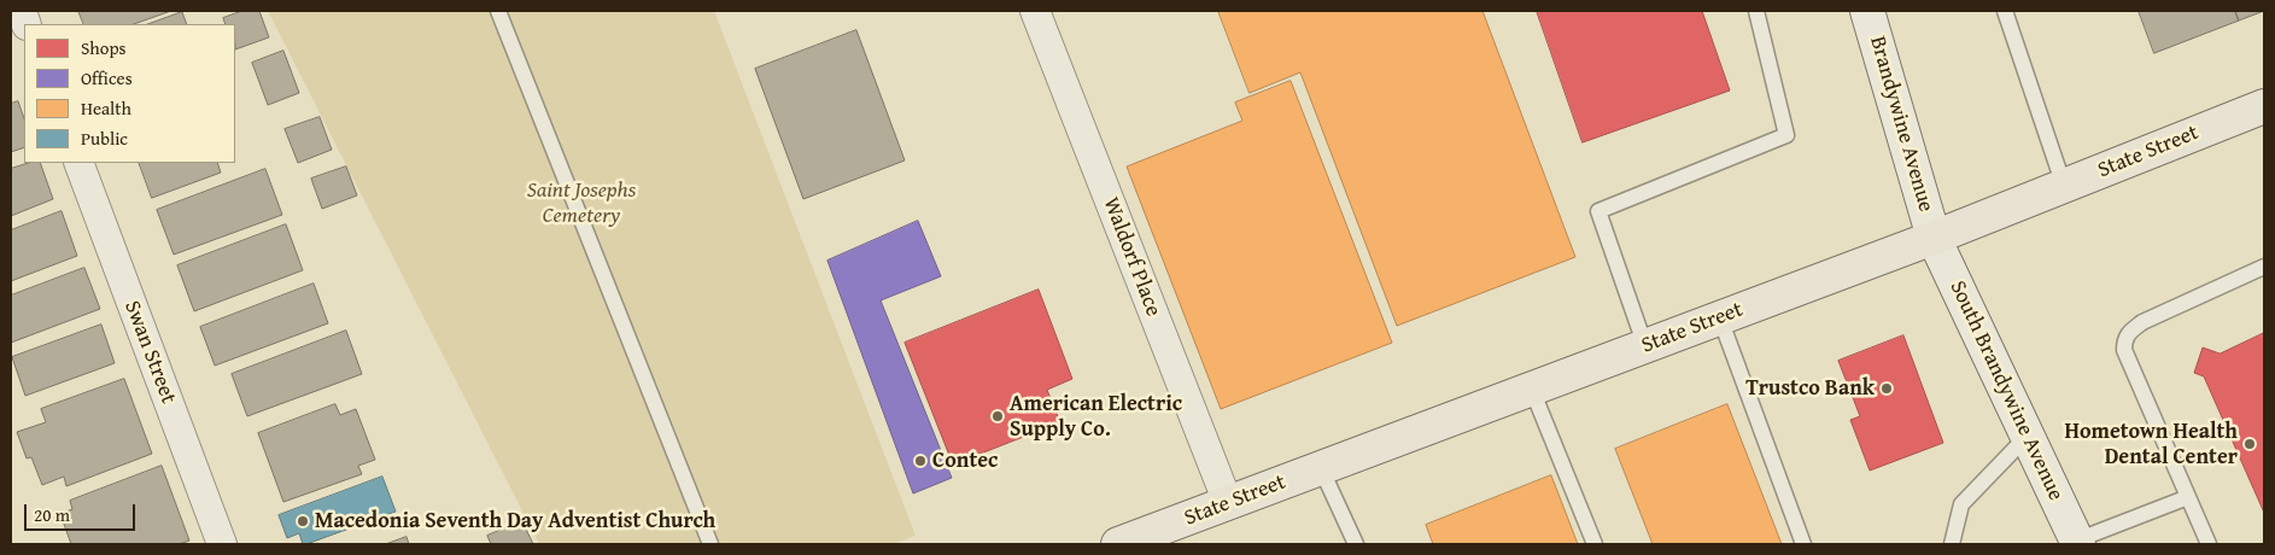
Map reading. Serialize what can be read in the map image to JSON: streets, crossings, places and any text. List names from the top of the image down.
{
  "streets": {
    "main road": ["Brandywine Avenue", "State Street", "South Brandywine Avenue"],
    "street": ["Waldorf Place", "Swan Street"]
  },
  "crossings": [
    ["Brandywine Avenue", "State Street"],
    ["Brandywine Avenue", "South Brandywine Avenue"],
    ["State Street", "Waldorf Place"],
    ["State Street", "South Brandywine Avenue"]
  ],
  "parks": ["Saint Josephs Cemetery"],
  "places": [
    "Trustco Bank",
    "American Electric Supply Co.",
    "Hometown Health Dental Center",
    "Contec",
    "Macedonia Seventh Day Adventist Church"
  ],
  "legend": [
    "Shops",
    "Offices",
    "Health",
    "Public"
  ],
  "scale_bar": "20 m"
}
